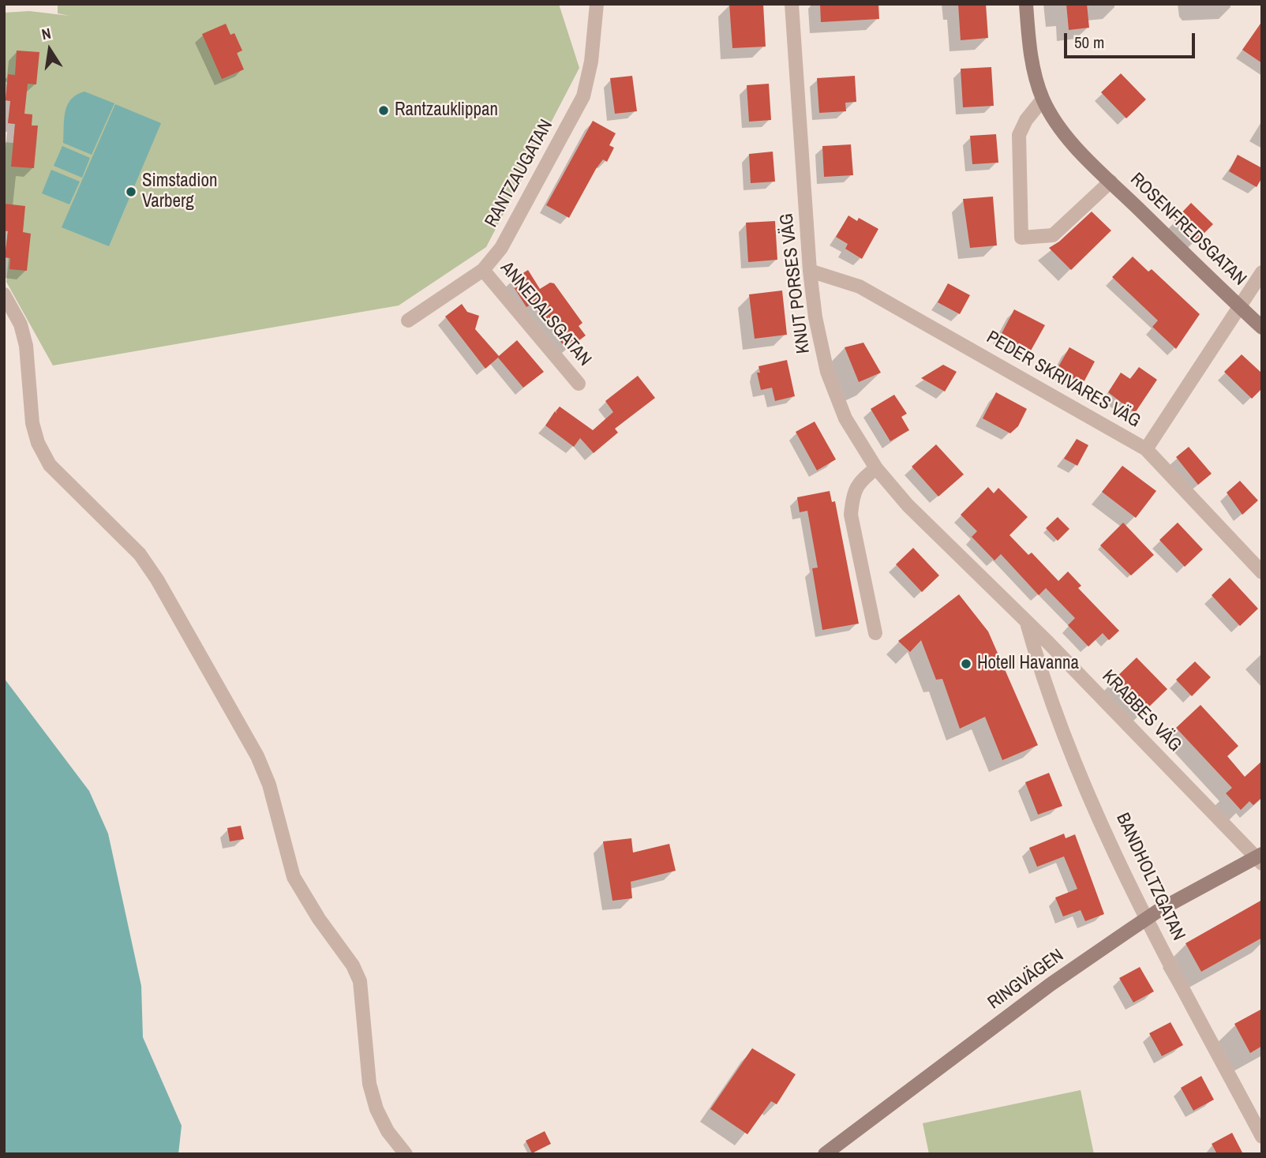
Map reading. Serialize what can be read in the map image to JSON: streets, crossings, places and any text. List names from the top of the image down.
{
  "streets": {
    "street": [
      "RANTZAUGATAN",
      "ROSENFREDSGATAN",
      "KNUT PORSES VÄG",
      "ANNEDALSGATAN",
      "PEDER SKRIVARES VÄG",
      "KRABBES VÄG",
      "BANDHOLTZGATAN",
      "RINGVÄGEN"
    ]
  },
  "crossings": [
    ["RANTZAUGATAN", "ANNEDALSGATAN"],
    ["KNUT PORSES VÄG", "PEDER SKRIVARES VÄG"],
    ["KNUT PORSES VÄG", "KRABBES VÄG"],
    ["KRABBES VÄG", "BANDHOLTZGATAN"],
    ["KRABBES VÄG", "RINGVÄGEN"],
    ["BANDHOLTZGATAN", "RINGVÄGEN"]
  ],
  "places": ["Rantzauklippan", "Simstadion Varberg", "Hotell Havanna"],
  "scale_bar": "50 m",
  "north": "top"
}
